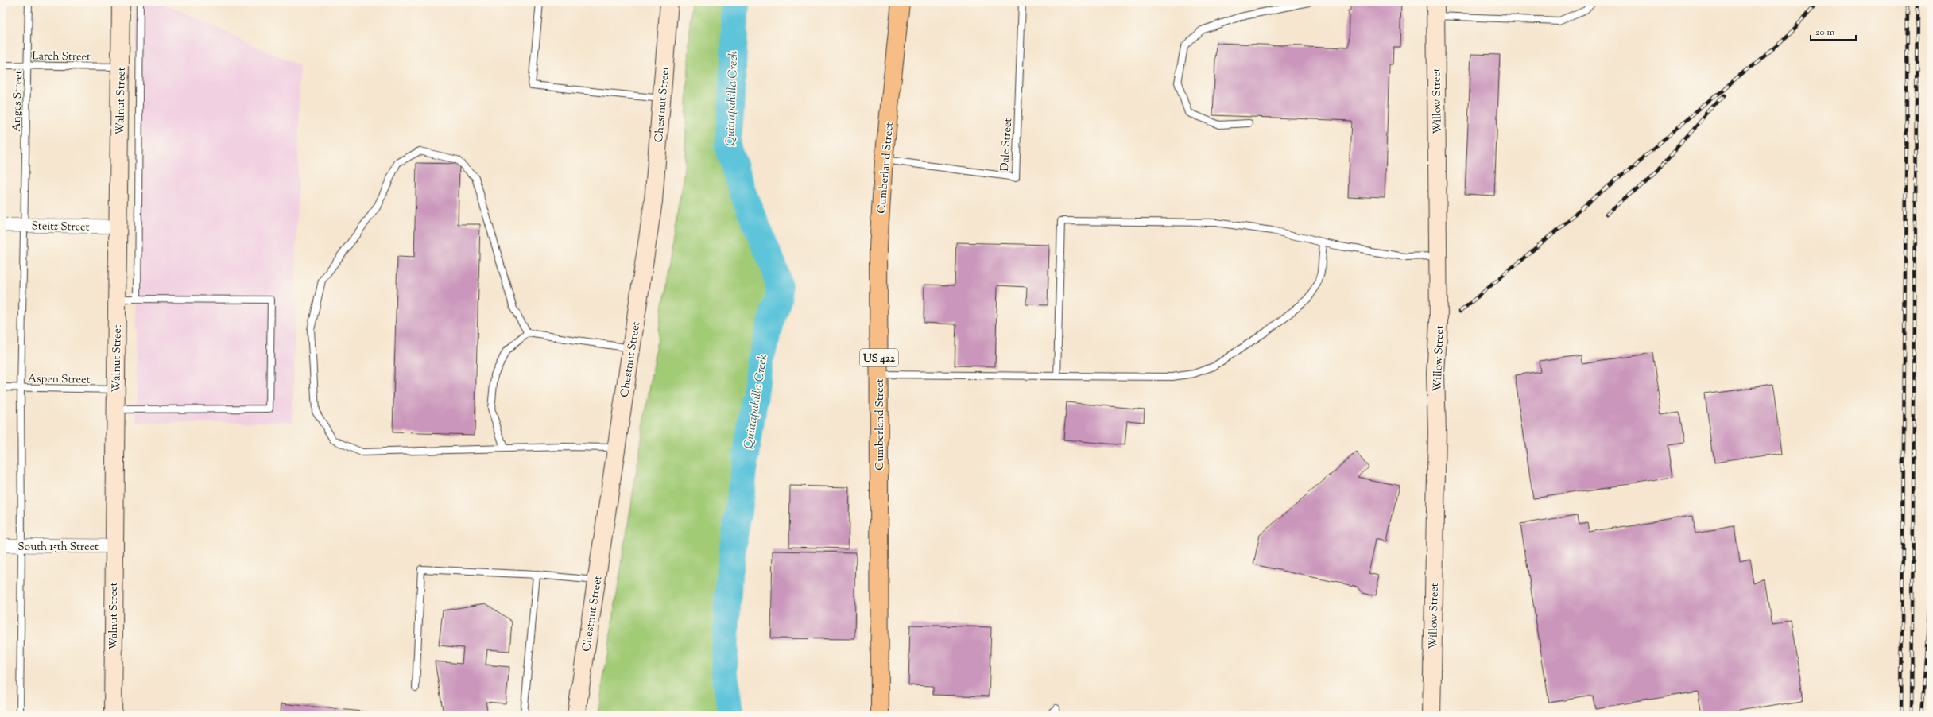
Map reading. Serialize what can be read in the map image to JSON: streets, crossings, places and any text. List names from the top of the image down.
{
  "streets": {
    "highway": ["Cumberland Street", "US 422"],
    "street": [
      "Walnut Street",
      "Willow Street",
      "Chestnut Street",
      "Steitz Street",
      "South 15th Street"
    ],
    "lane": [
      "Larch Street",
      "Anges Street",
      "Dale Street",
      "Aspen Street"
    ]
  },
  "crossings": [
    ["Larch Street", "Anges Street"],
    ["Larch Street", "Walnut Street"],
    ["Anges Street", "Steitz Street"],
    ["Anges Street", "Aspen Street"],
    ["Anges Street", "South 15th Street"],
    ["Walnut Street", "Steitz Street"],
    ["Walnut Street", "Aspen Street"],
    ["Walnut Street", "South 15th Street"],
    ["Dale Street", "Cumberland Street"]
  ],
  "water": ["Quittapahilla Creek"],
  "scale_bar": "20 m"
}
